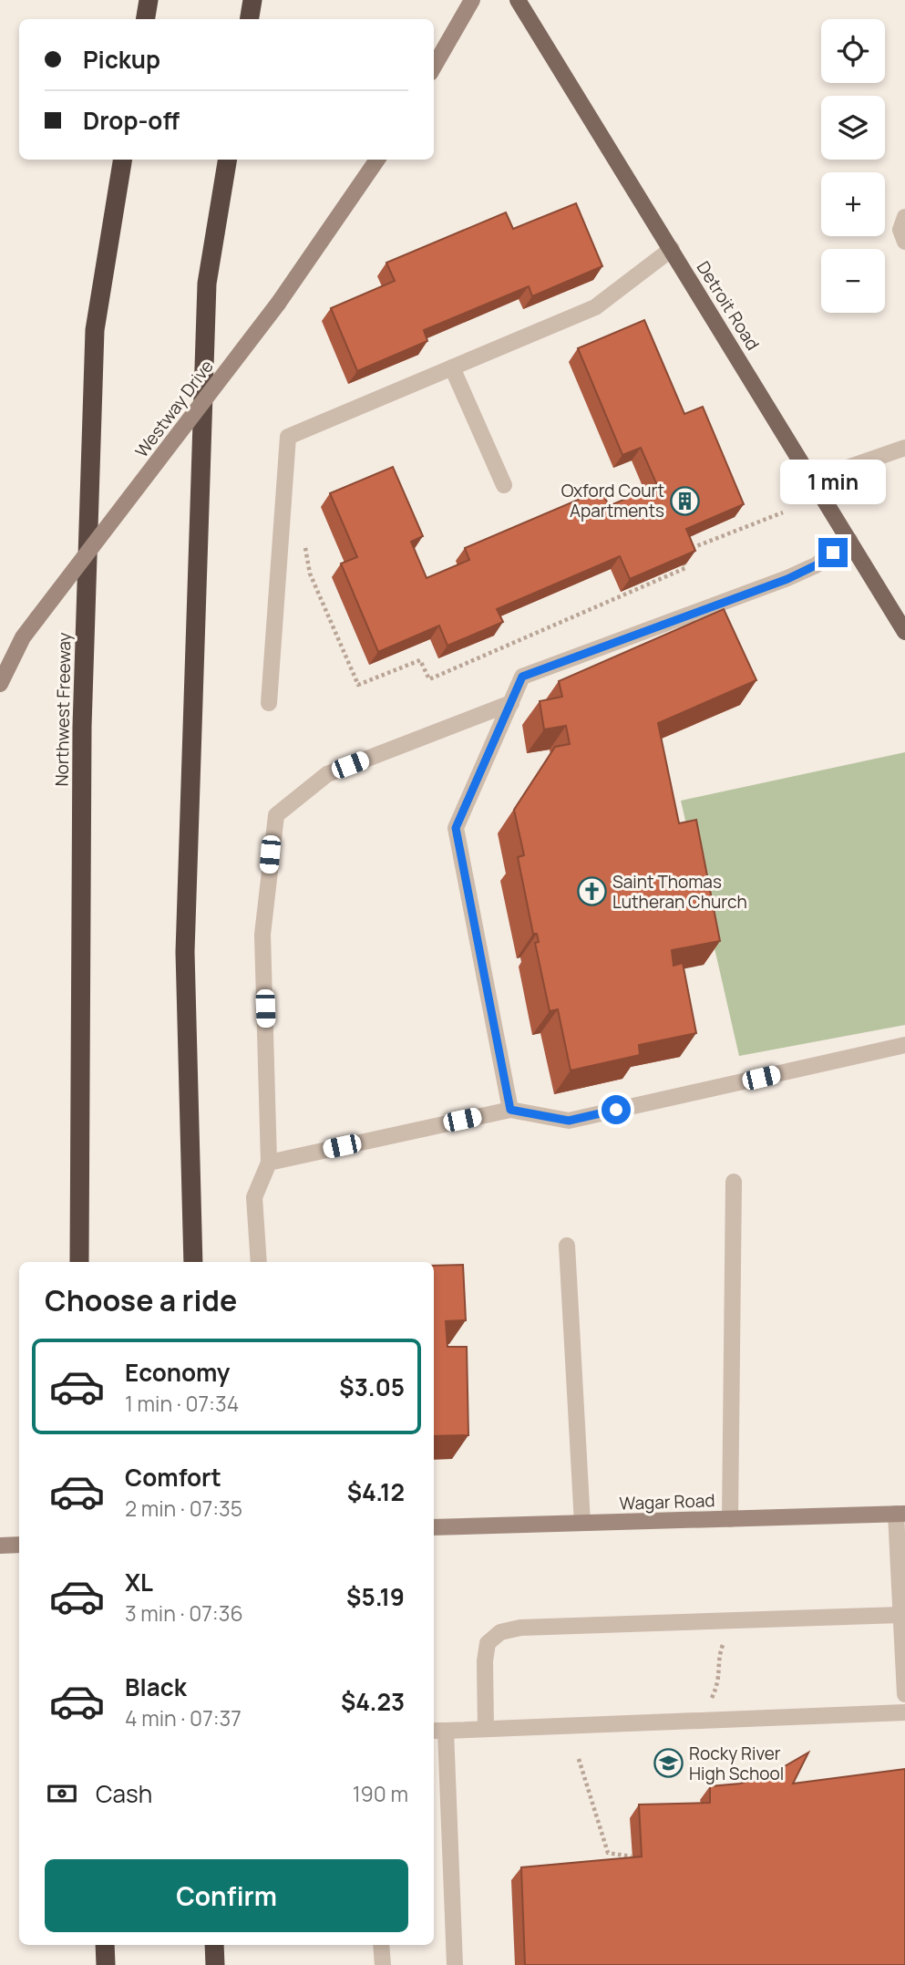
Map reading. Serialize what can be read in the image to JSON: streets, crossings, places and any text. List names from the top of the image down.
{
  "streets": {
    "highway": ["Northwest Freeway"],
    "main road": ["Detroit Road", "Westway Drive", "Wagar Road"]
  },
  "places": {
    "building": ["Oxford Court Apartments"],
    "church": ["Saint Thomas Lutheran Church"],
    "school or university": ["Rocky River High School"]
  },
  "page": {
    "map_buttons": ["+", "−"],
    "banner": ["Pickup", "Drop-off"],
    "bubble": "1 min",
    "heading": "Choose a ride",
    "list": [
      {
        "name": "Economy",
        "note": "1 min · 07:34",
        "value": "$3.05"
      },
      {
        "name": "Comfort",
        "note": "2 min · 07:35",
        "value": "$4.12"
      },
      {
        "name": "XL",
        "note": "3 min · 07:36",
        "value": "$5.19"
      },
      {
        "name": "Black",
        "note": "4 min · 07:37",
        "value": "$4.23"
      }
    ],
    "pay": ["Cash", "190 m"],
    "buttons": "Confirm"
  }
}
